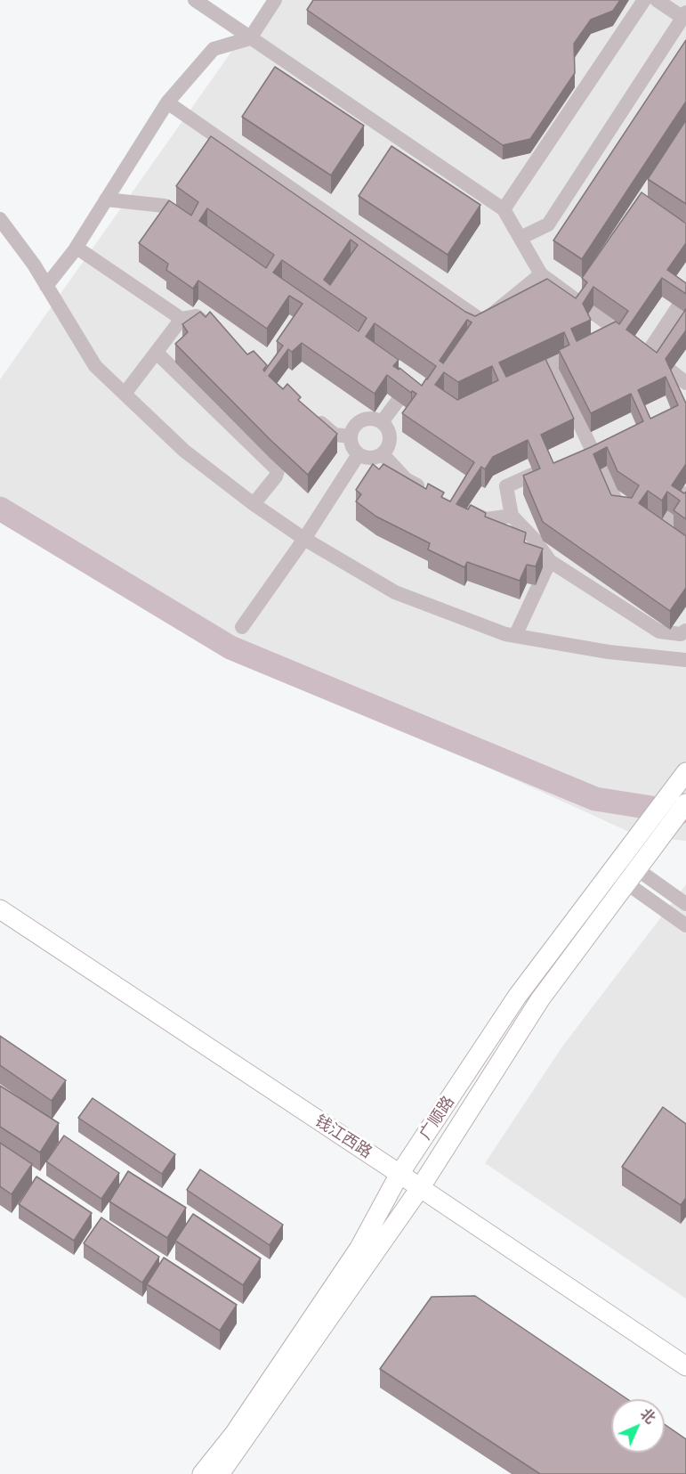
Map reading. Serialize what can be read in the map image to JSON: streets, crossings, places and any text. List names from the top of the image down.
{
  "streets": {
    "main road": ["广顺路", "钱江西路"]
  },
  "crossings": [
    ["广顺路", "钱江西路"]
  ],
  "north": "top right"
}
